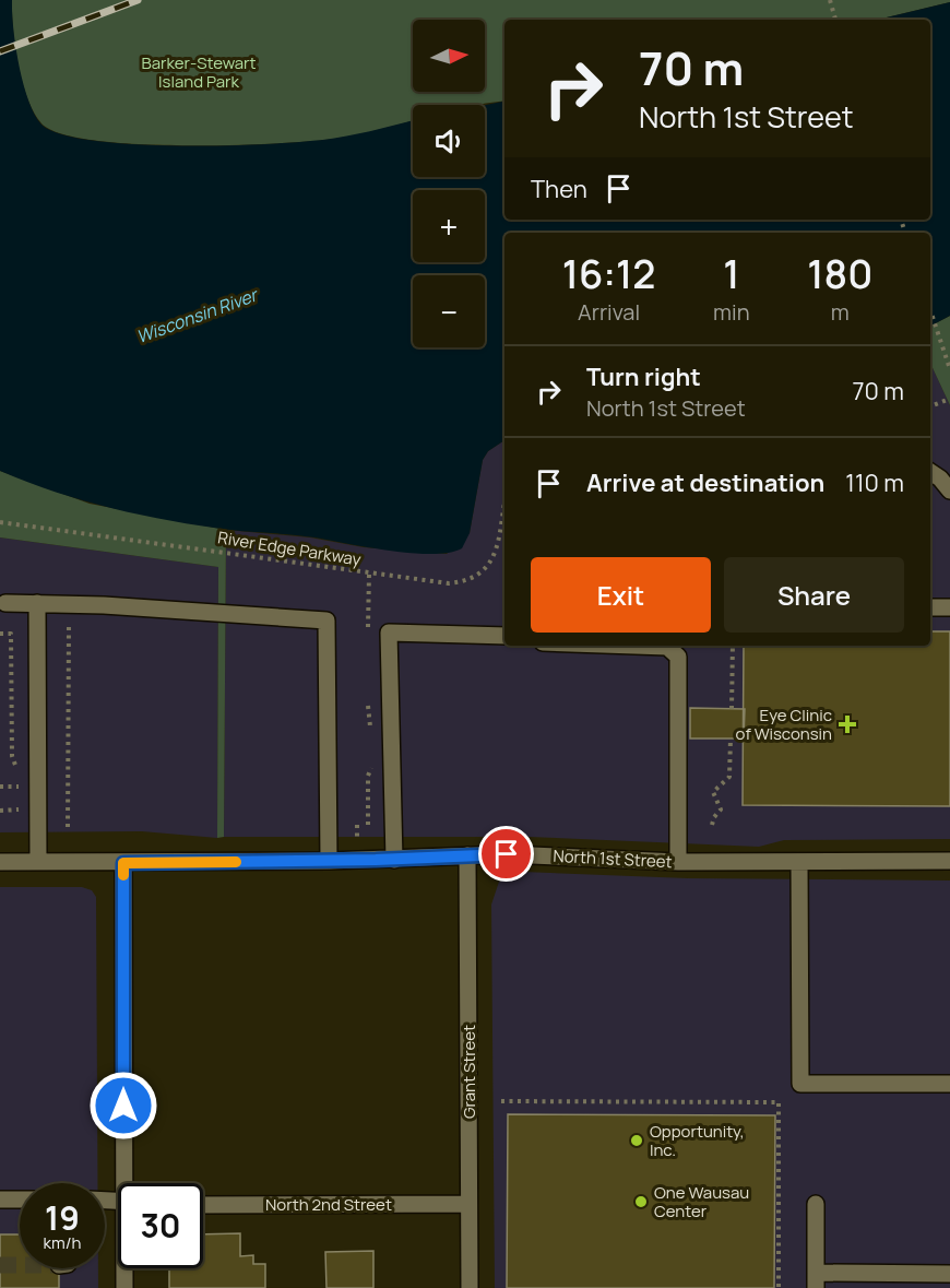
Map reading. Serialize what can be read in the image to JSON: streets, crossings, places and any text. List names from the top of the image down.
{
  "streets": {
    "street": ["North 1st Street", "Grant Street", "North 2nd Street"],
    "path": ["River Edge Parkway"]
  },
  "crossings": [
    ["North 1st Street", "Grant Street"],
    ["Grant Street", "North 2nd Street"]
  ],
  "water": ["Wisconsin River"],
  "parks": ["Barker-Stewart Island Park"],
  "places": {
    "health": ["Eye Clinic of Wisconsin"],
    "other": ["Opportunity, Inc.", "One Wausau Center"]
  },
  "north": "right",
  "page": {
    "map_buttons": ["+", "−"],
    "turn": ["70 m", "North 1st Street"],
    "then": "Then",
    "eta": [
      "16:12",
      "Arrival",
      "1",
      "min",
      "180",
      "m"
    ],
    "list": [
      {
        "name": "Turn right",
        "note": "North 1st Street",
        "value": "70 m"
      },
      {
        "name": "Arrive at destination",
        "value": "110 m"
      }
    ],
    "buttons": ["Exit", "Share"],
    "speed": "19 km/h",
    "limit": "30"
  }
}
